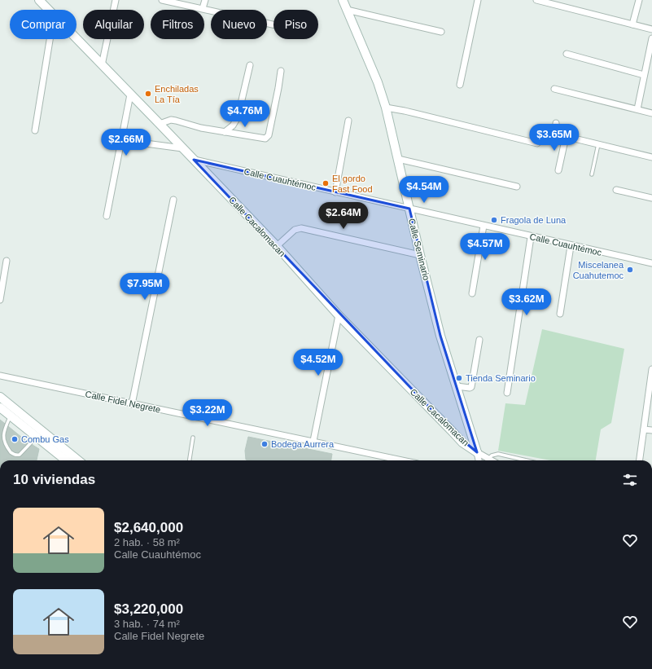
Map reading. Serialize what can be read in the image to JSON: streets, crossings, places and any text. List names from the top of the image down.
{
  "streets": {
    "street": [
      "Calle Cuauhtémoc",
      "Calle Cacalomacan",
      "Calle Seminario",
      "Calle Fidel Negrete"
    ]
  },
  "crossings": [
    ["Calle Cuauhtémoc", "Calle Cacalomacan"],
    ["Calle Cuauhtémoc", "Calle Seminario"],
    ["Calle Cacalomacan", "Calle Seminario"]
  ],
  "places": [
    "Enchiladas La Tía",
    "El gordo Fast Food",
    "Fragola de Luna",
    "Miscelanea Cuahutemoc",
    "Tienda Seminario",
    "Combu Gas",
    "Bodega Aurrera"
  ],
  "page": {
    "chip": [
      "Comprar",
      "Alquilar",
      "Filtros",
      "Nuevo",
      "Piso"
    ],
    "price": [
      "$4.76M",
      "$3.65M",
      "$2.66M",
      "$4.54M",
      "$2.64M",
      "$4.57M",
      "$7.95M",
      "$3.62M",
      "$4.52M",
      "$3.22M"
    ],
    "heading": "10 viviendas",
    "list": [
      {
        "name": "$2,640,000",
        "note": "2 hab. · 58 m² · Calle Cuauhtémoc"
      },
      {
        "name": "$3,220,000",
        "note": "3 hab. · 74 m² · Calle Fidel Negrete"
      }
    ]
  }
}
